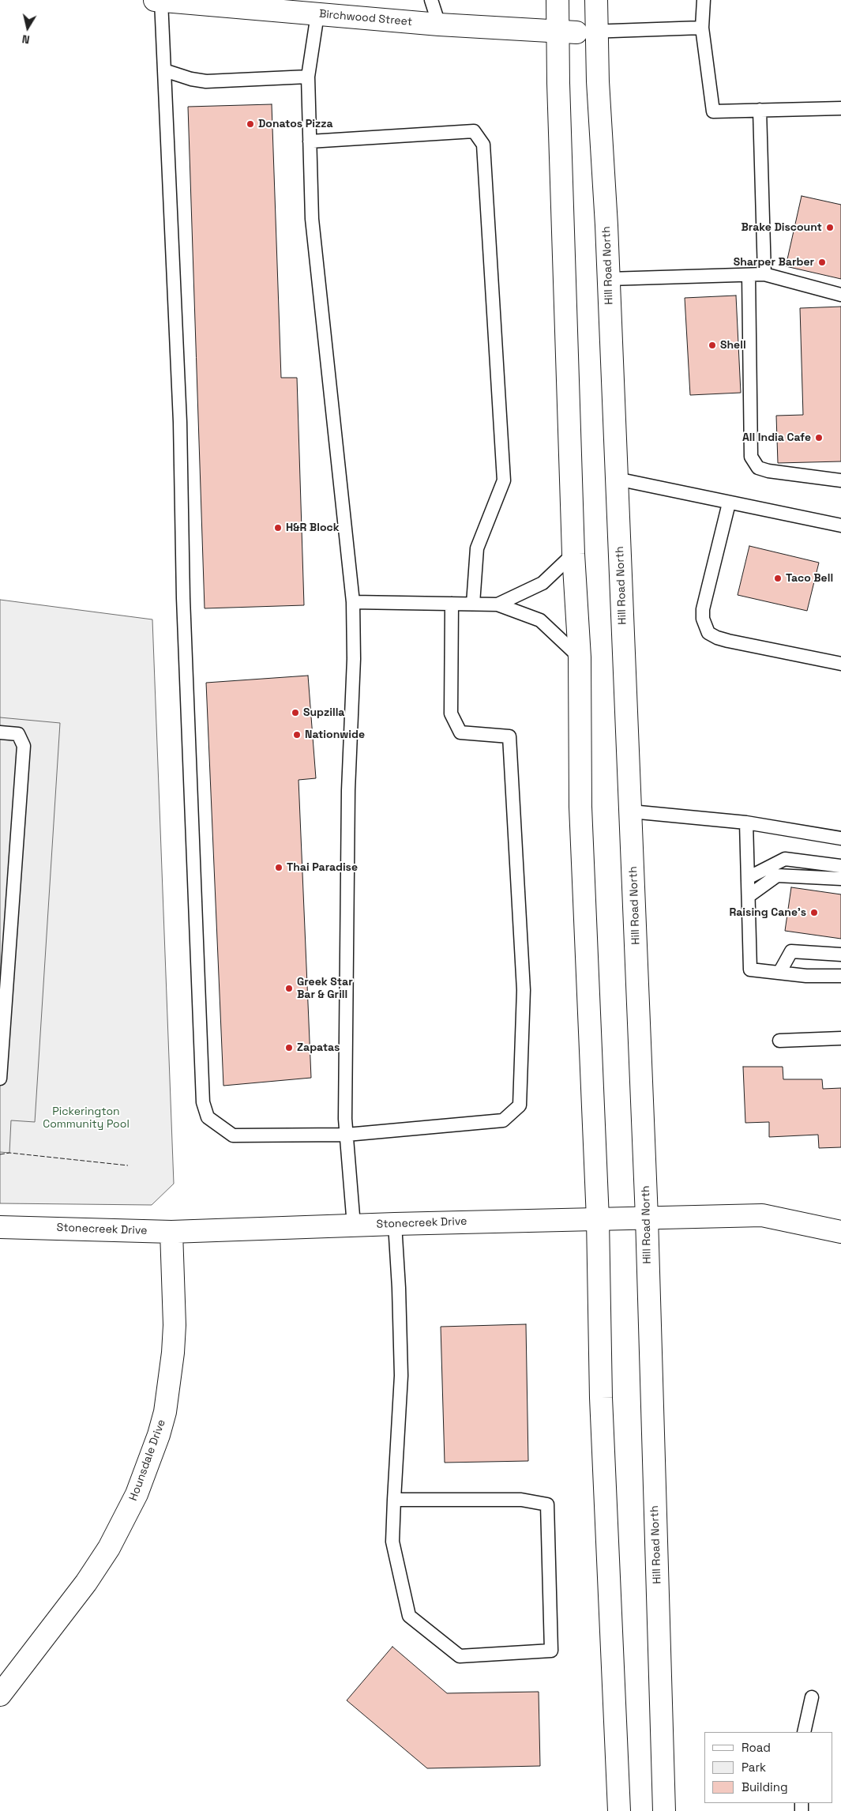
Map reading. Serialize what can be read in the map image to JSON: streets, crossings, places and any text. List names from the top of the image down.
{
  "streets": {
    "main road": [
      "Birchwood Street",
      "Hill Road North",
      "Stonecreek Drive",
      "Hounsdale Drive"
    ]
  },
  "crossings": [
    ["Birchwood Street", "Hill Road North"],
    ["Hill Road North", "Stonecreek Drive"],
    ["Stonecreek Drive", "Hounsdale Drive"]
  ],
  "parks": ["Pickerington Community Pool"],
  "places": [
    "Donatos Pizza",
    "Brake Discount",
    "Sharper Barber",
    "Shell",
    "All India Cafe",
    "H&R Block",
    "Taco Bell",
    "Supzilla",
    "Nationwide",
    "Thai Paradise",
    "Raising Cane's",
    "Greek Star Bar & Grill",
    "Zapatas"
  ],
  "legend": ["Road", "Park", "Building"],
  "north": "bottom"
}
